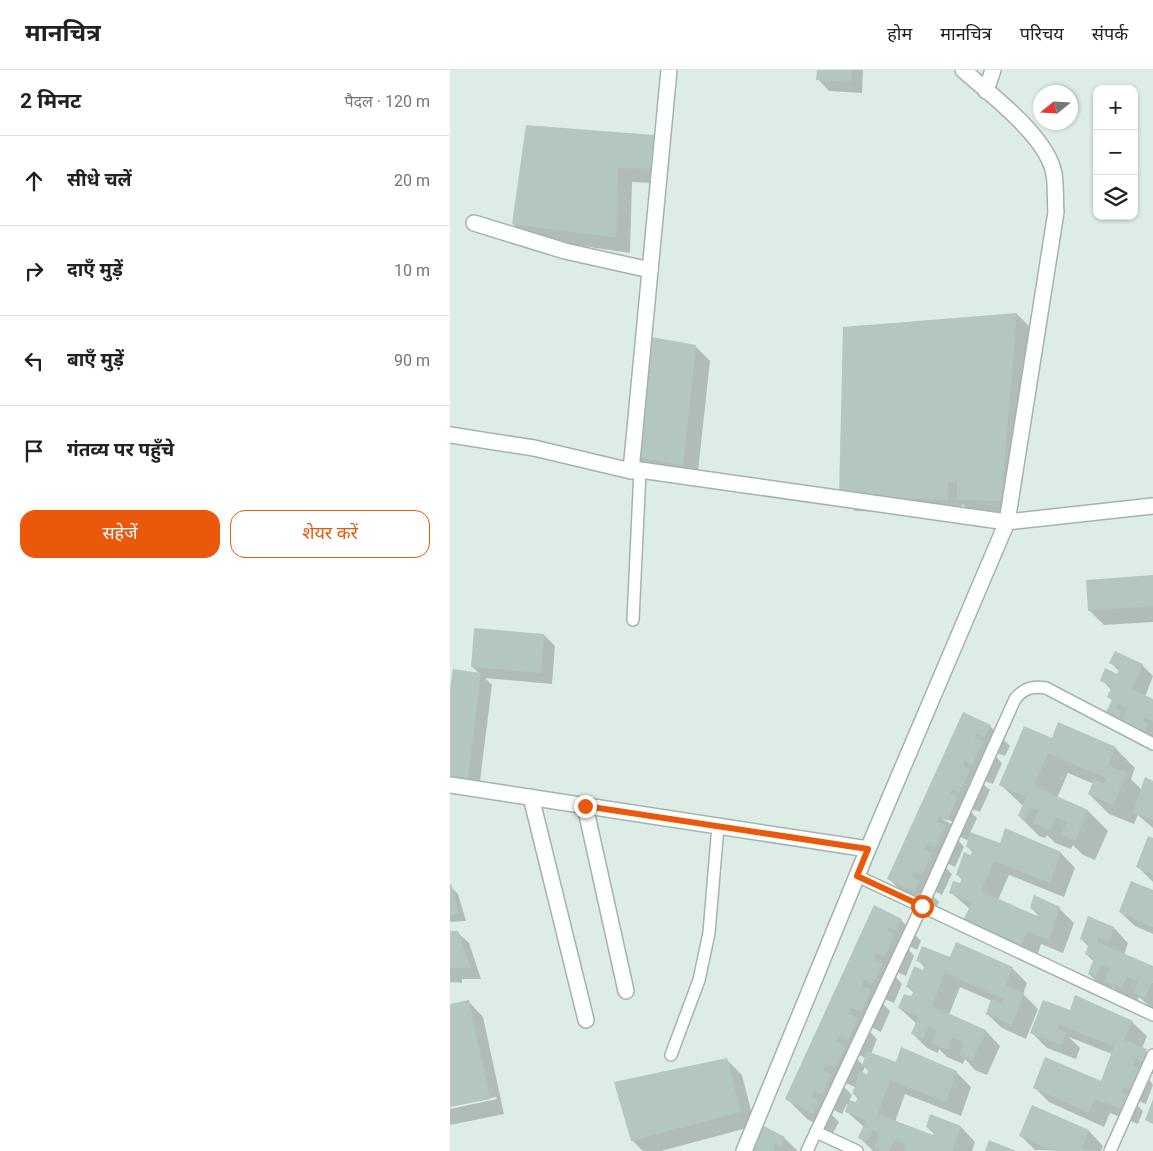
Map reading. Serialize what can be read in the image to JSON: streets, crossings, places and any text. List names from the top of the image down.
{
  "north": "left",
  "page": {
    "header": "मानचित्र",
    "nav": [
      "होम",
      "मानचित्र",
      "परिचय",
      "संपर्क"
    ],
    "heading": ["2 मिनट", "पैदल · 120 m"],
    "map_buttons": ["+", "−"],
    "list": [
      ["सीधे चलें", "20 m"],
      ["दाएँ मुड़ें", "10 m"],
      ["बाएँ मुड़ें", "90 m"],
      "गंतव्य पर पहुँचे"
    ],
    "buttons": ["सहेजें", "शेयर करें"]
  }
}
